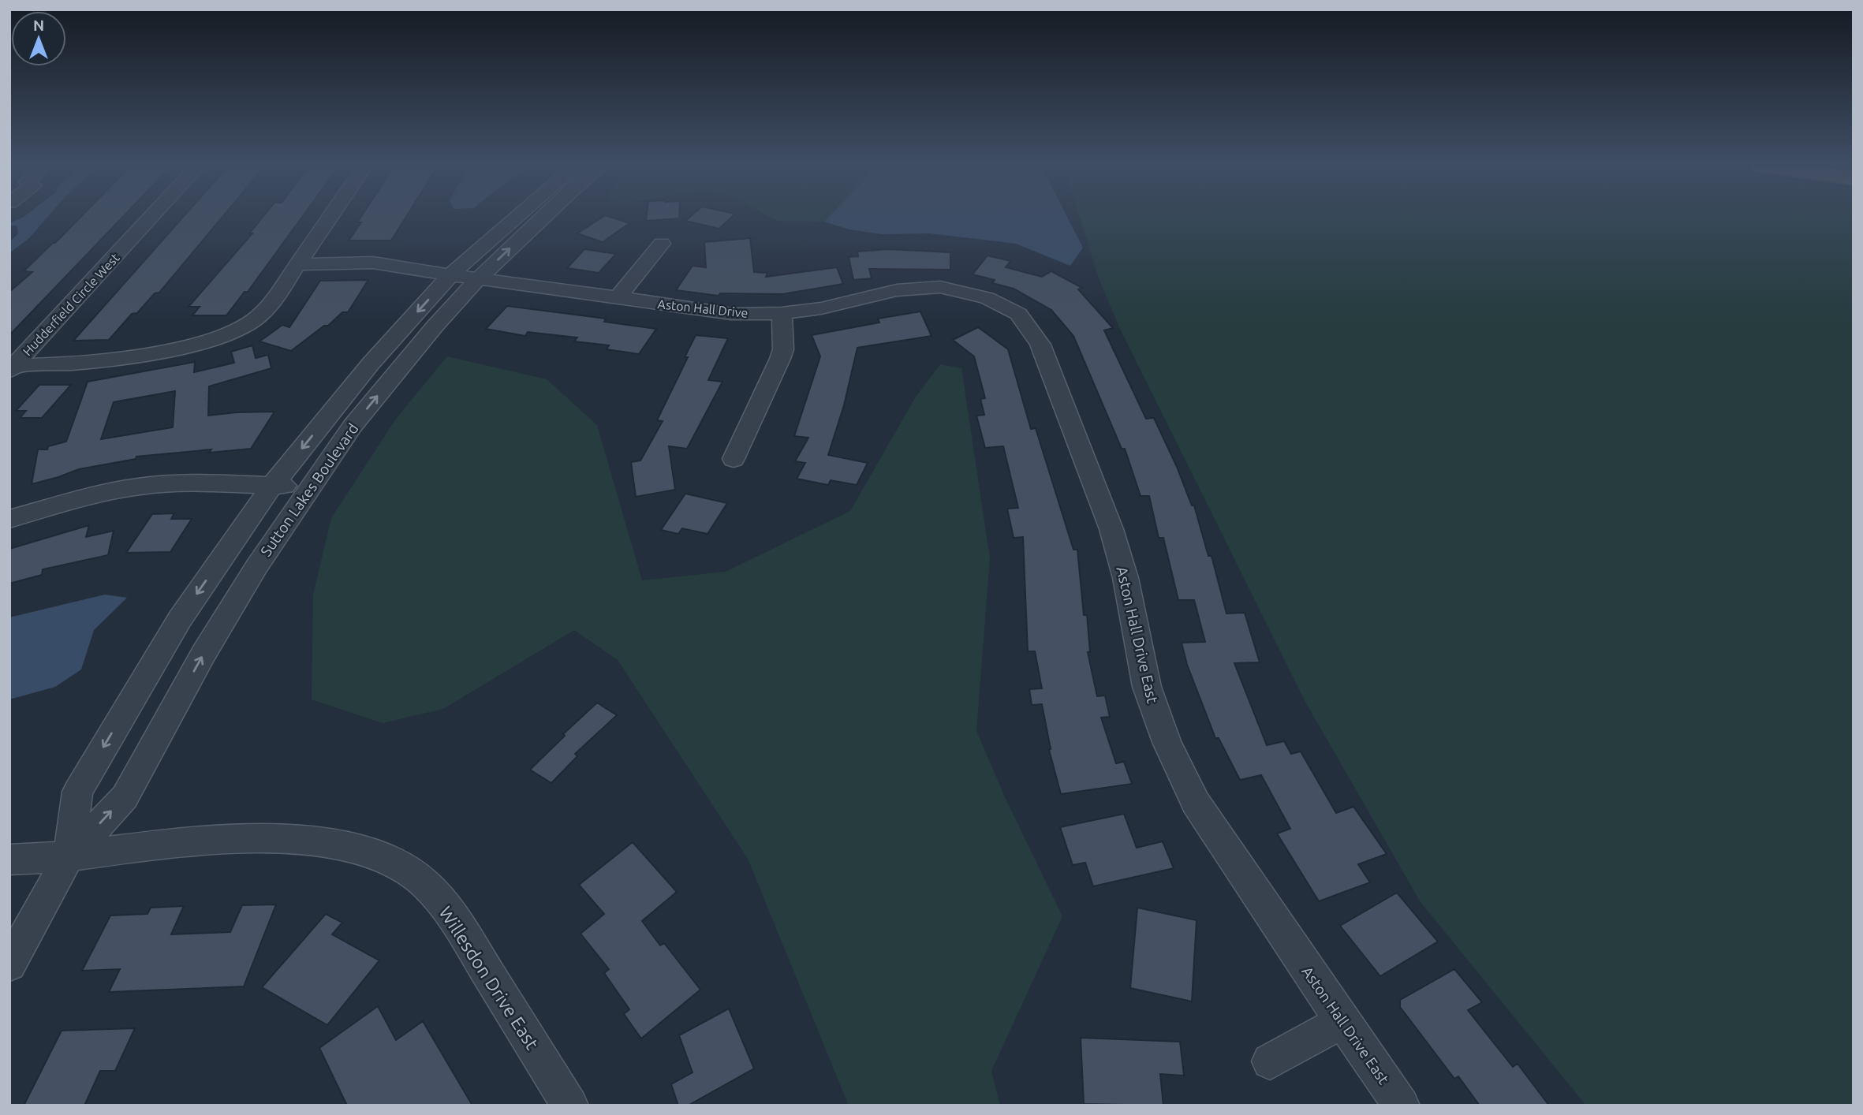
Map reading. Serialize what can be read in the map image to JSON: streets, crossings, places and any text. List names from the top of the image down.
{
  "streets": {
    "street": [
      "Hudderfield Circle West",
      "Aston Hall Drive",
      "Sutton Lakes Boulevard",
      "Aston Hall Drive East",
      "Willesdon Drive East"
    ]
  },
  "crossings": [
    ["Aston Hall Drive", "Sutton Lakes Boulevard"],
    ["Aston Hall Drive", "Aston Hall Drive East"],
    ["Sutton Lakes Boulevard", "Willesdon Drive East"]
  ],
  "north": "top"
}
